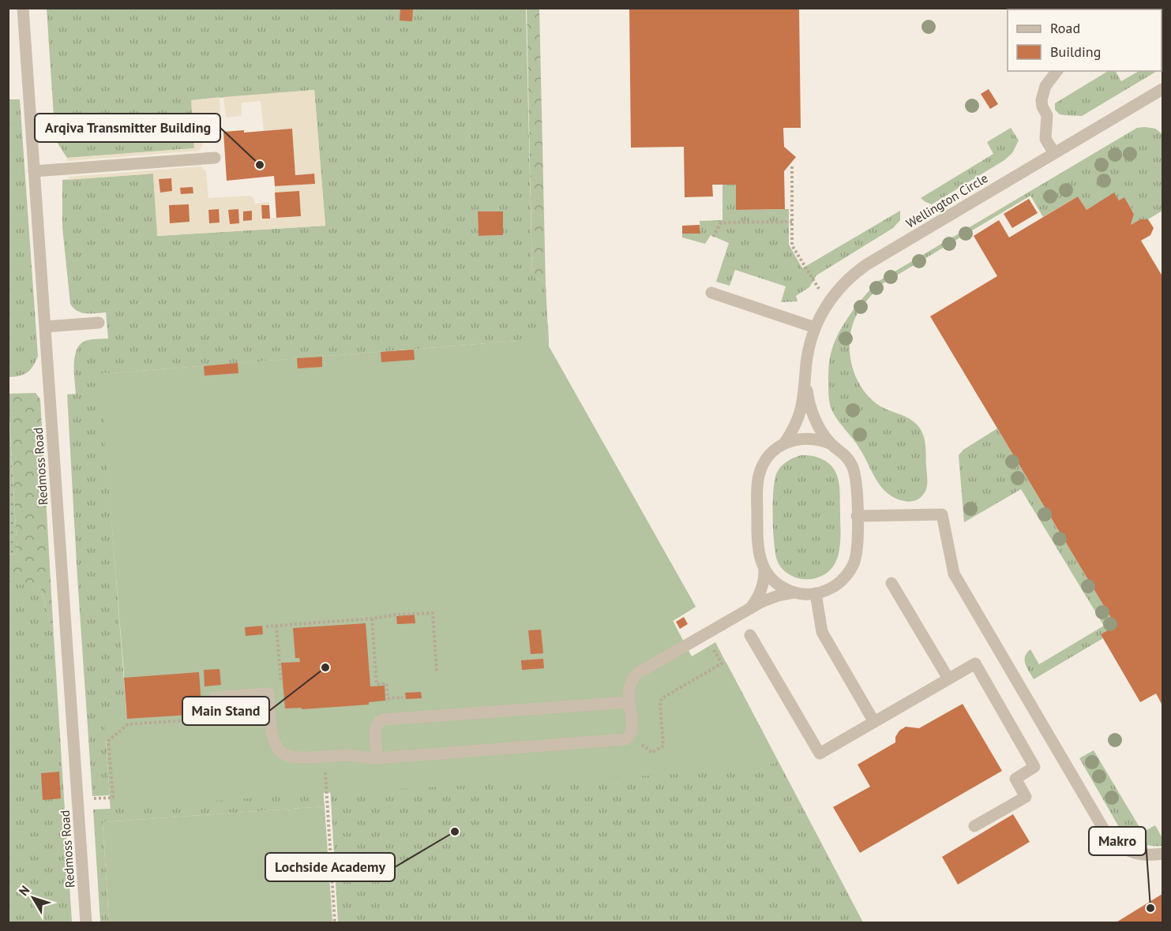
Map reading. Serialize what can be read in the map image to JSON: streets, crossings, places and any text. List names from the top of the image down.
{
  "streets": {
    "street": ["Wellington Circle", "Redmoss Road"]
  },
  "places": [
    "Arqiva Transmitter Building",
    "Main Stand",
    "Lochside Academy",
    "Makro"
  ],
  "legend": ["Road", "Building"],
  "north": "top left"
}
